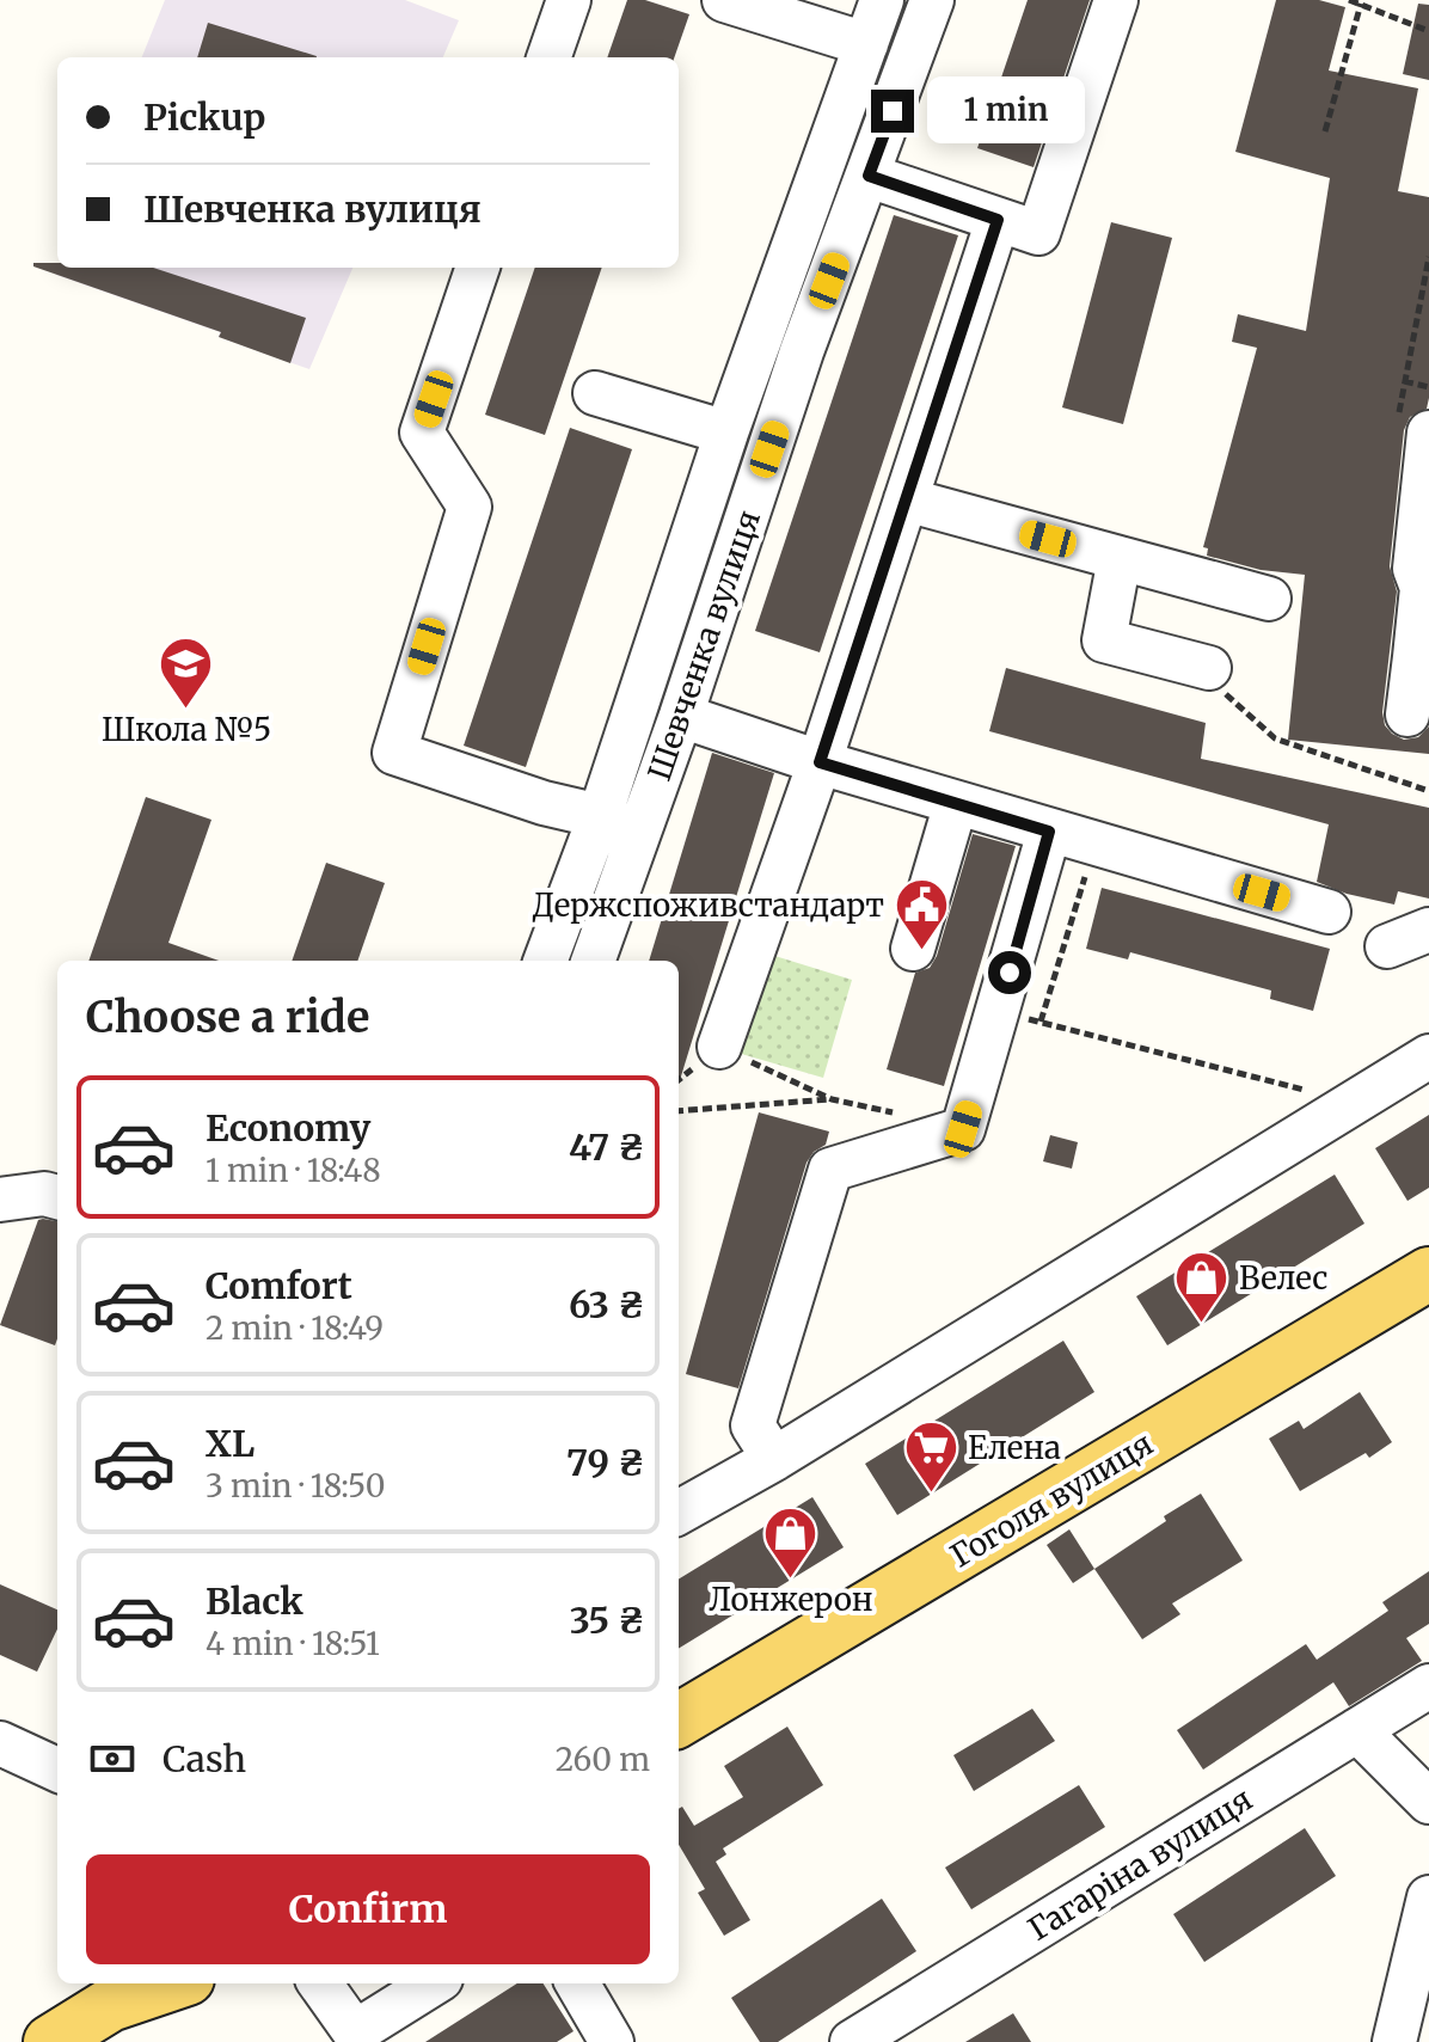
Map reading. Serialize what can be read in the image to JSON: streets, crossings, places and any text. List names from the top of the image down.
{
  "streets": {
    "main road": ["Гоголя вулиця"],
    "street": ["Шевченка вулиця", "Гагаріна вулиця"]
  },
  "places": {
    "school or university": ["Школа №5"],
    "public building": ["Держспоживстандарт"],
    "shop": ["Велес", "Лонжерон"],
    "supermarket": ["Елена"]
  },
  "page": {
    "banner": ["Pickup", "Шевченка вулиця"],
    "bubble": "1 min",
    "heading": "Choose a ride",
    "list": [
      {
        "name": "Economy",
        "note": "1 min · 18:48",
        "value": "47 ₴"
      },
      {
        "name": "Comfort",
        "note": "2 min · 18:49",
        "value": "63 ₴"
      },
      {
        "name": "XL",
        "note": "3 min · 18:50",
        "value": "79 ₴"
      },
      {
        "name": "Black",
        "note": "4 min · 18:51",
        "value": "35 ₴"
      }
    ],
    "pay": ["Cash", "260 m"],
    "buttons": "Confirm"
  }
}
